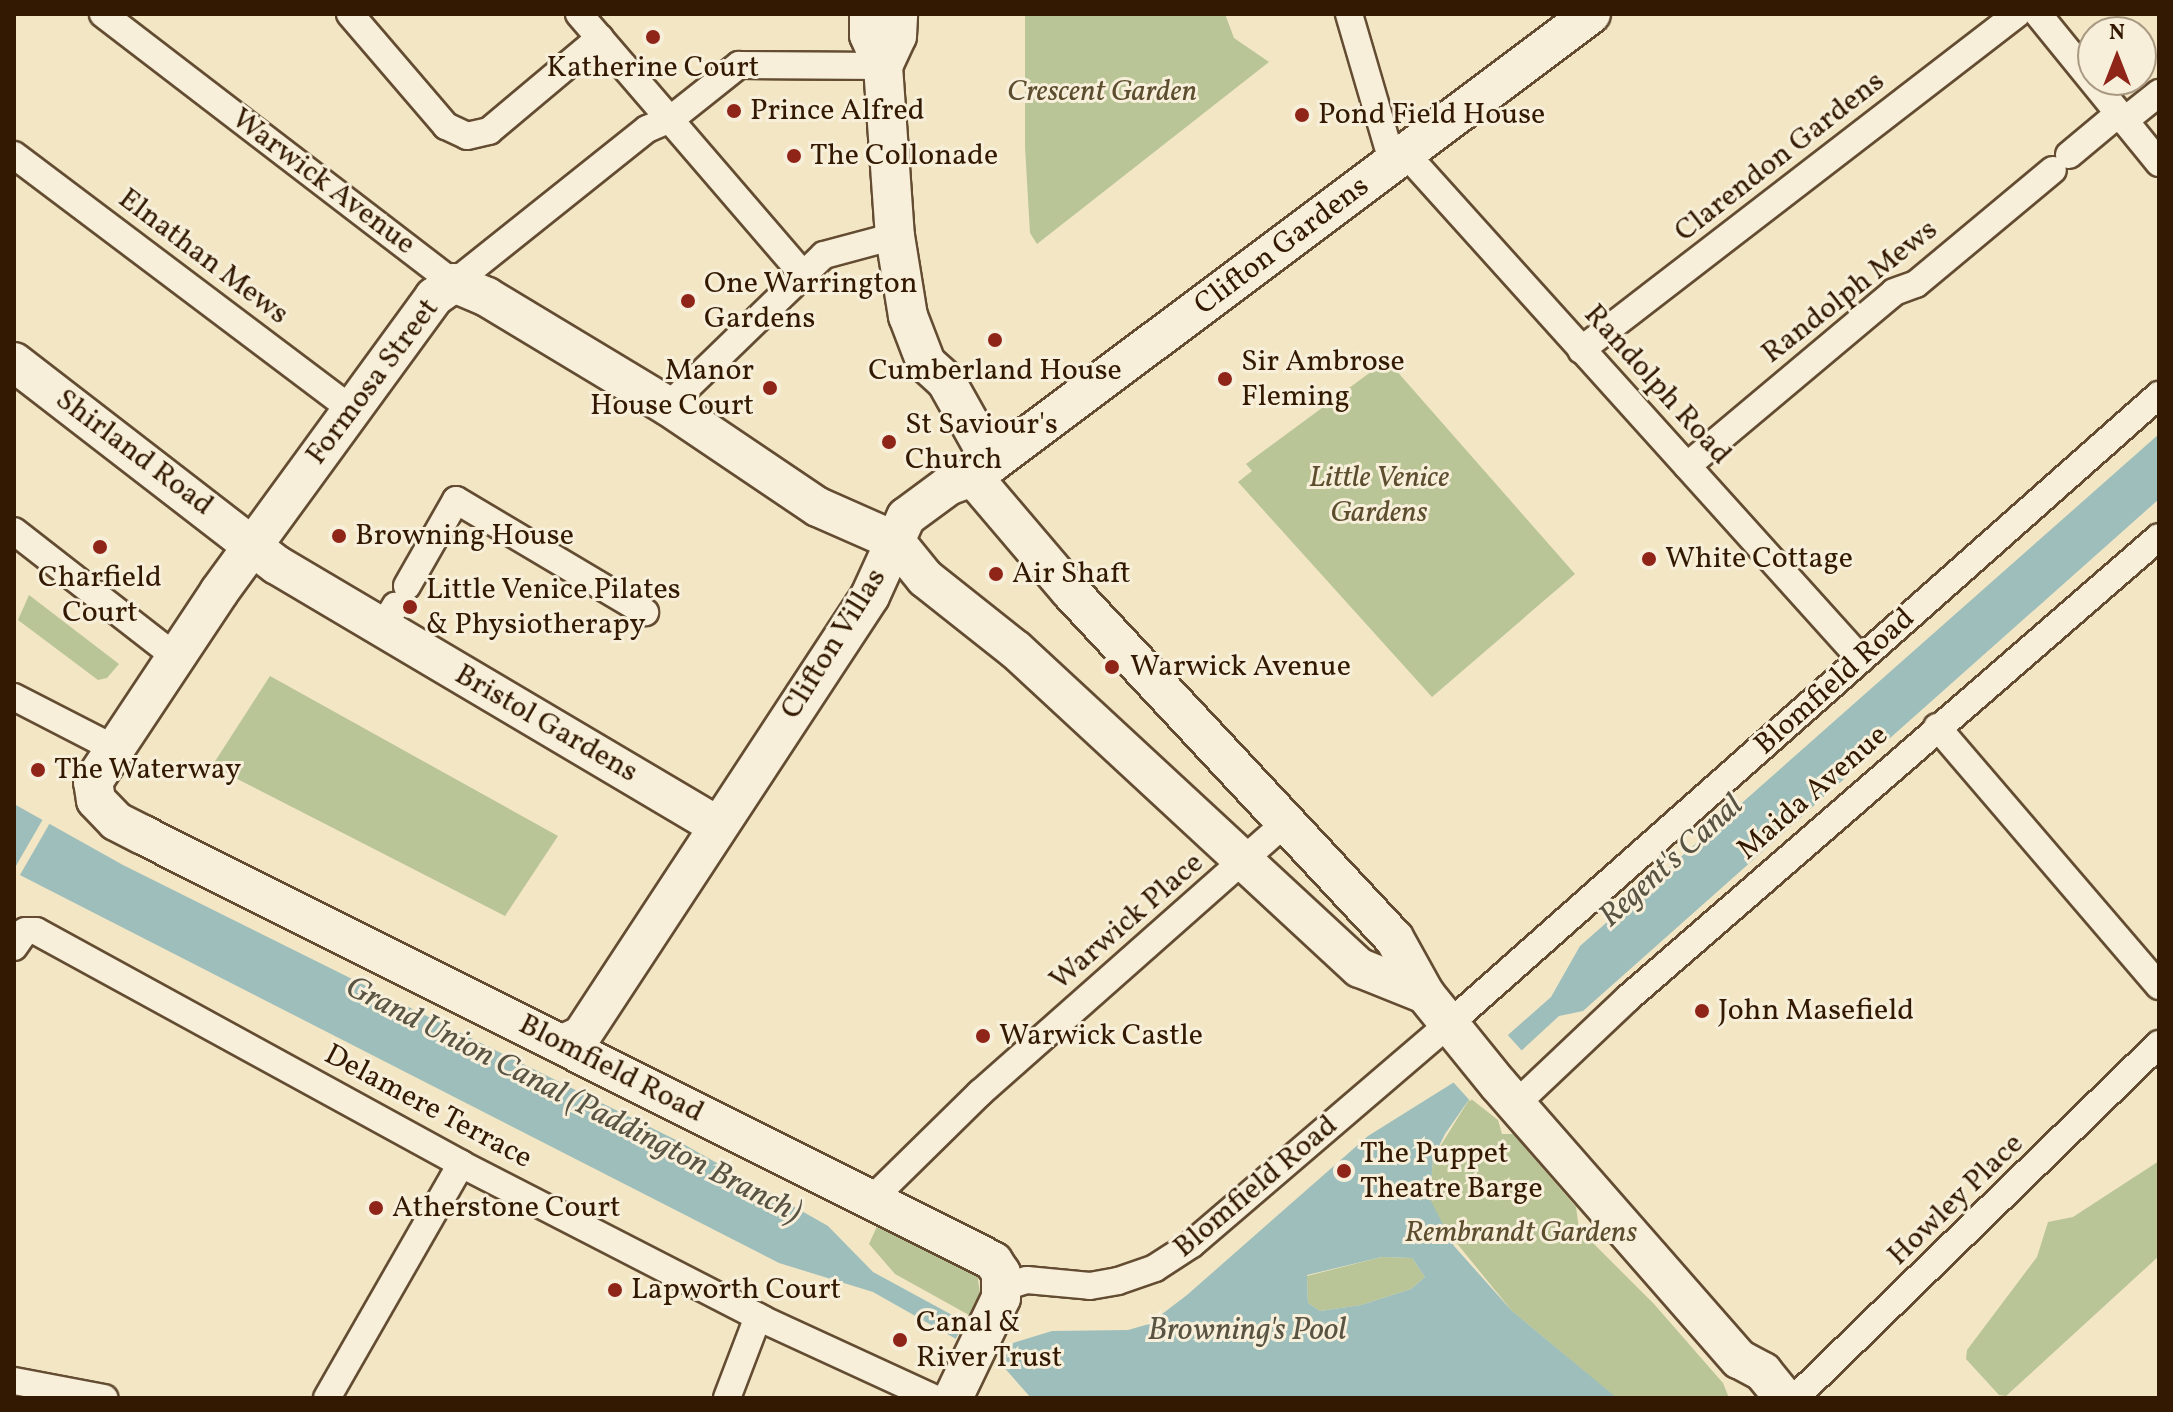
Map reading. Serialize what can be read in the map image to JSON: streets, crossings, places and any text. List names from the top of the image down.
{
  "streets": {
    "street": [
      "Clarendon Gardens",
      "Warwick Avenue",
      "Clifton Gardens",
      "Elnathan Mews",
      "Randolph Mews",
      "Formosa Street",
      "Randolph Road",
      "Shirland Road",
      "Clifton Villas",
      "Blomfield Road",
      "Bristol Gardens",
      "Maida Avenue",
      "Warwick Place",
      "Delamere Terrace",
      "Howley Place"
    ]
  },
  "crossings": [
    ["Clarendon Gardens", "Randolph Road"],
    ["Warwick Avenue", "Clifton Gardens"],
    ["Warwick Avenue", "Formosa Street"],
    ["Warwick Avenue", "Clifton Villas"],
    ["Warwick Avenue", "Blomfield Road"],
    ["Warwick Avenue", "Maida Avenue"],
    ["Warwick Avenue", "Warwick Place"],
    ["Clifton Gardens", "Randolph Road"],
    ["Clifton Gardens", "Clifton Villas"],
    ["Elnathan Mews", "Formosa Street"],
    ["Randolph Mews", "Randolph Road"],
    ["Formosa Street", "Shirland Road"],
    ["Formosa Street", "Blomfield Road"],
    ["Formosa Street", "Bristol Gardens"],
    ["Randolph Road", "Blomfield Road"],
    ["Shirland Road", "Bristol Gardens"],
    ["Clifton Villas", "Blomfield Road"],
    ["Clifton Villas", "Bristol Gardens"],
    ["Blomfield Road", "Warwick Place"]
  ],
  "water": ["Regent's Canal", "Grand Union Canal (Paddington Branch)", "Browning's Pool"],
  "parks": ["Crescent Garden", "Little Venice Gardens", "Rembrandt Gardens"],
  "places": [
    "Katherine Court",
    "Prince Alfred",
    "Pond Field House",
    "The Collonade",
    "One Warrington Gardens",
    "Cumberland House",
    "Sir Ambrose Fleming",
    "Manor House Court",
    "St Saviour's Church",
    "Browning House",
    "Charfield Court",
    "White Cottage",
    "Air Shaft",
    "Little Venice Pilates & Physiotherapy",
    "Warwick Avenue",
    "The Waterway",
    "John Masefield",
    "Warwick Castle",
    "The Puppet Theatre Barge",
    "Atherstone Court",
    "Lapworth Court",
    "Canal & River Trust"
  ],
  "north": "top"
}
